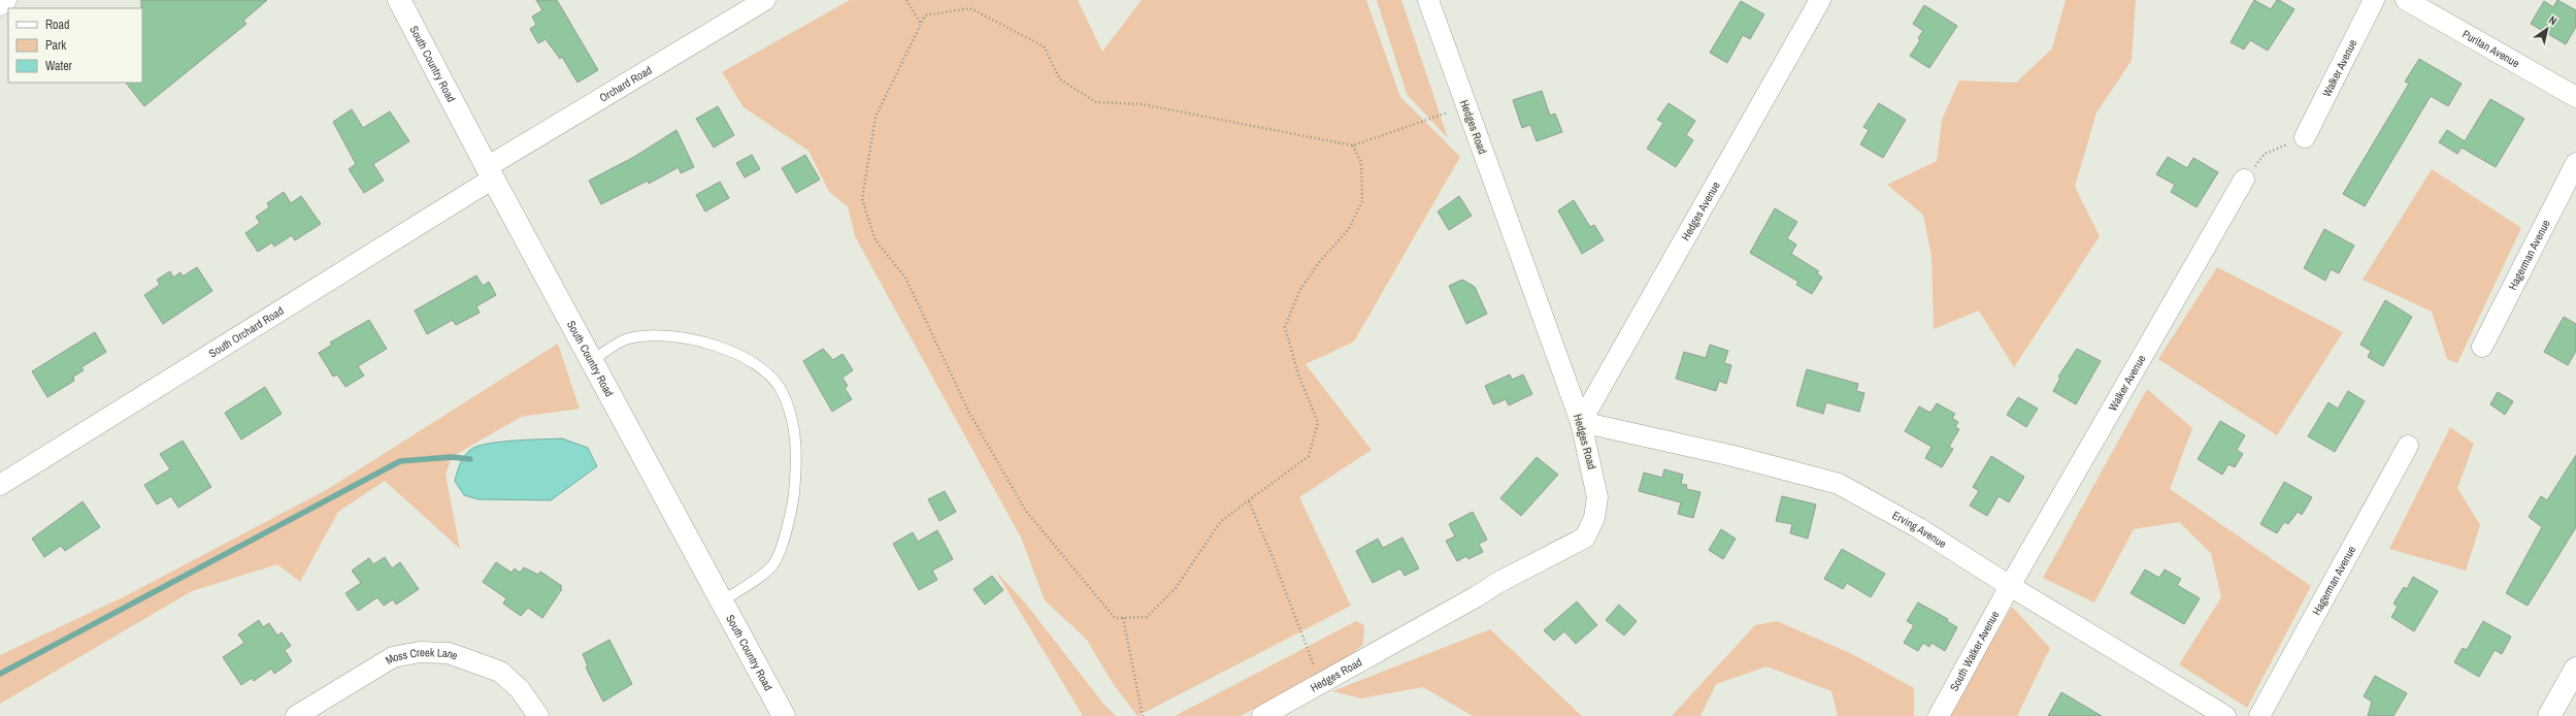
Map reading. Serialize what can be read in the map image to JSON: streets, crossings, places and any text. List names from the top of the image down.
{
  "streets": {
    "main road": ["South Country Road"],
    "street": [
      "Puritan Avenue",
      "Walker Avenue",
      "Orchard Road",
      "Hedges Road",
      "Hedges Avenue",
      "Hagerman Avenue",
      "South Orchard Road",
      "Erving Avenue",
      "South Walker Avenue",
      "Moss Creek Lane"
    ]
  },
  "crossings": [
    ["South Country Road", "Orchard Road"],
    ["South Country Road", "South Orchard Road"],
    ["Walker Avenue", "Erving Avenue"],
    ["Walker Avenue", "South Walker Avenue"],
    ["Orchard Road", "South Orchard Road"],
    ["Hedges Road", "Hedges Avenue"],
    ["Hedges Road", "Erving Avenue"],
    ["Hedges Avenue", "Erving Avenue"],
    ["Erving Avenue", "South Walker Avenue"]
  ],
  "legend": ["Road", "Park", "Water"],
  "north": "top right"
}
